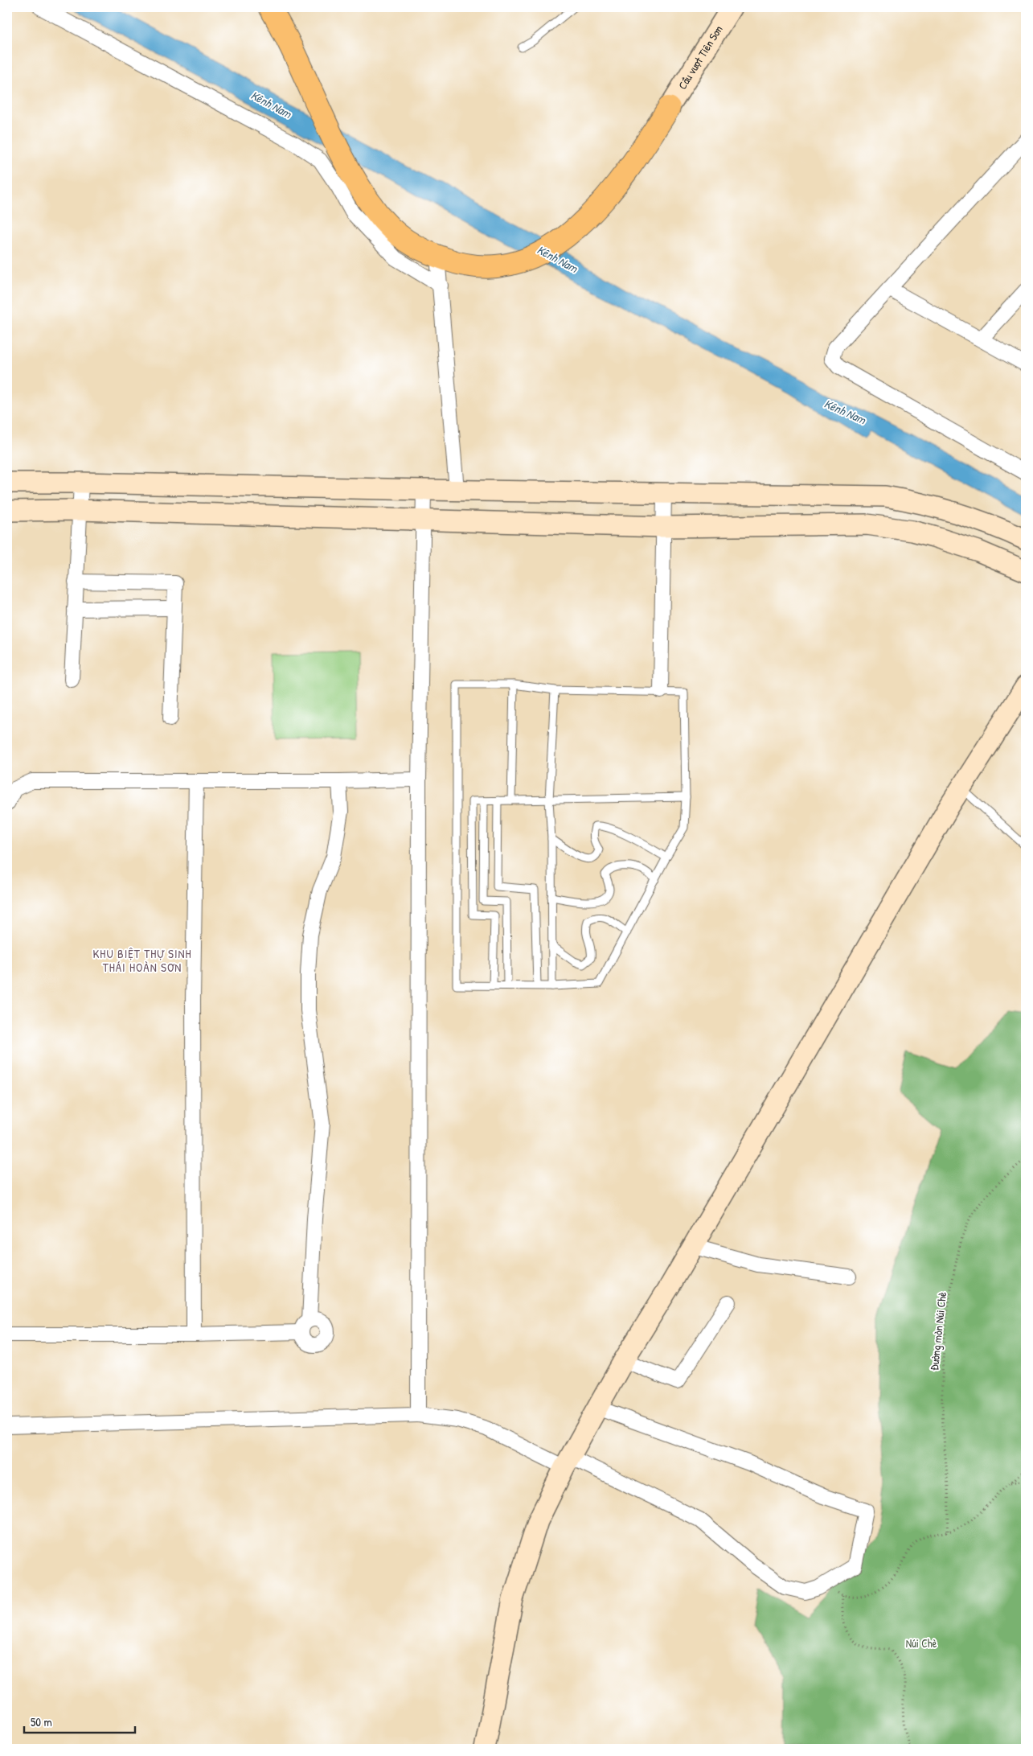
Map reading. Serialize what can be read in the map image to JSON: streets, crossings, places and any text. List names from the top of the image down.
{
  "streets": {
    "main road": ["Cầu vượt Tiên Sơn"],
    "path": ["Đường mòn Núi Chè"]
  },
  "districts": ["KHU BIỆT THỰ SINH THÁI HOÀN SƠN"],
  "water": ["Kênh Nam"],
  "parks": ["Núi Chè"],
  "scale_bar": "50 m"
}
